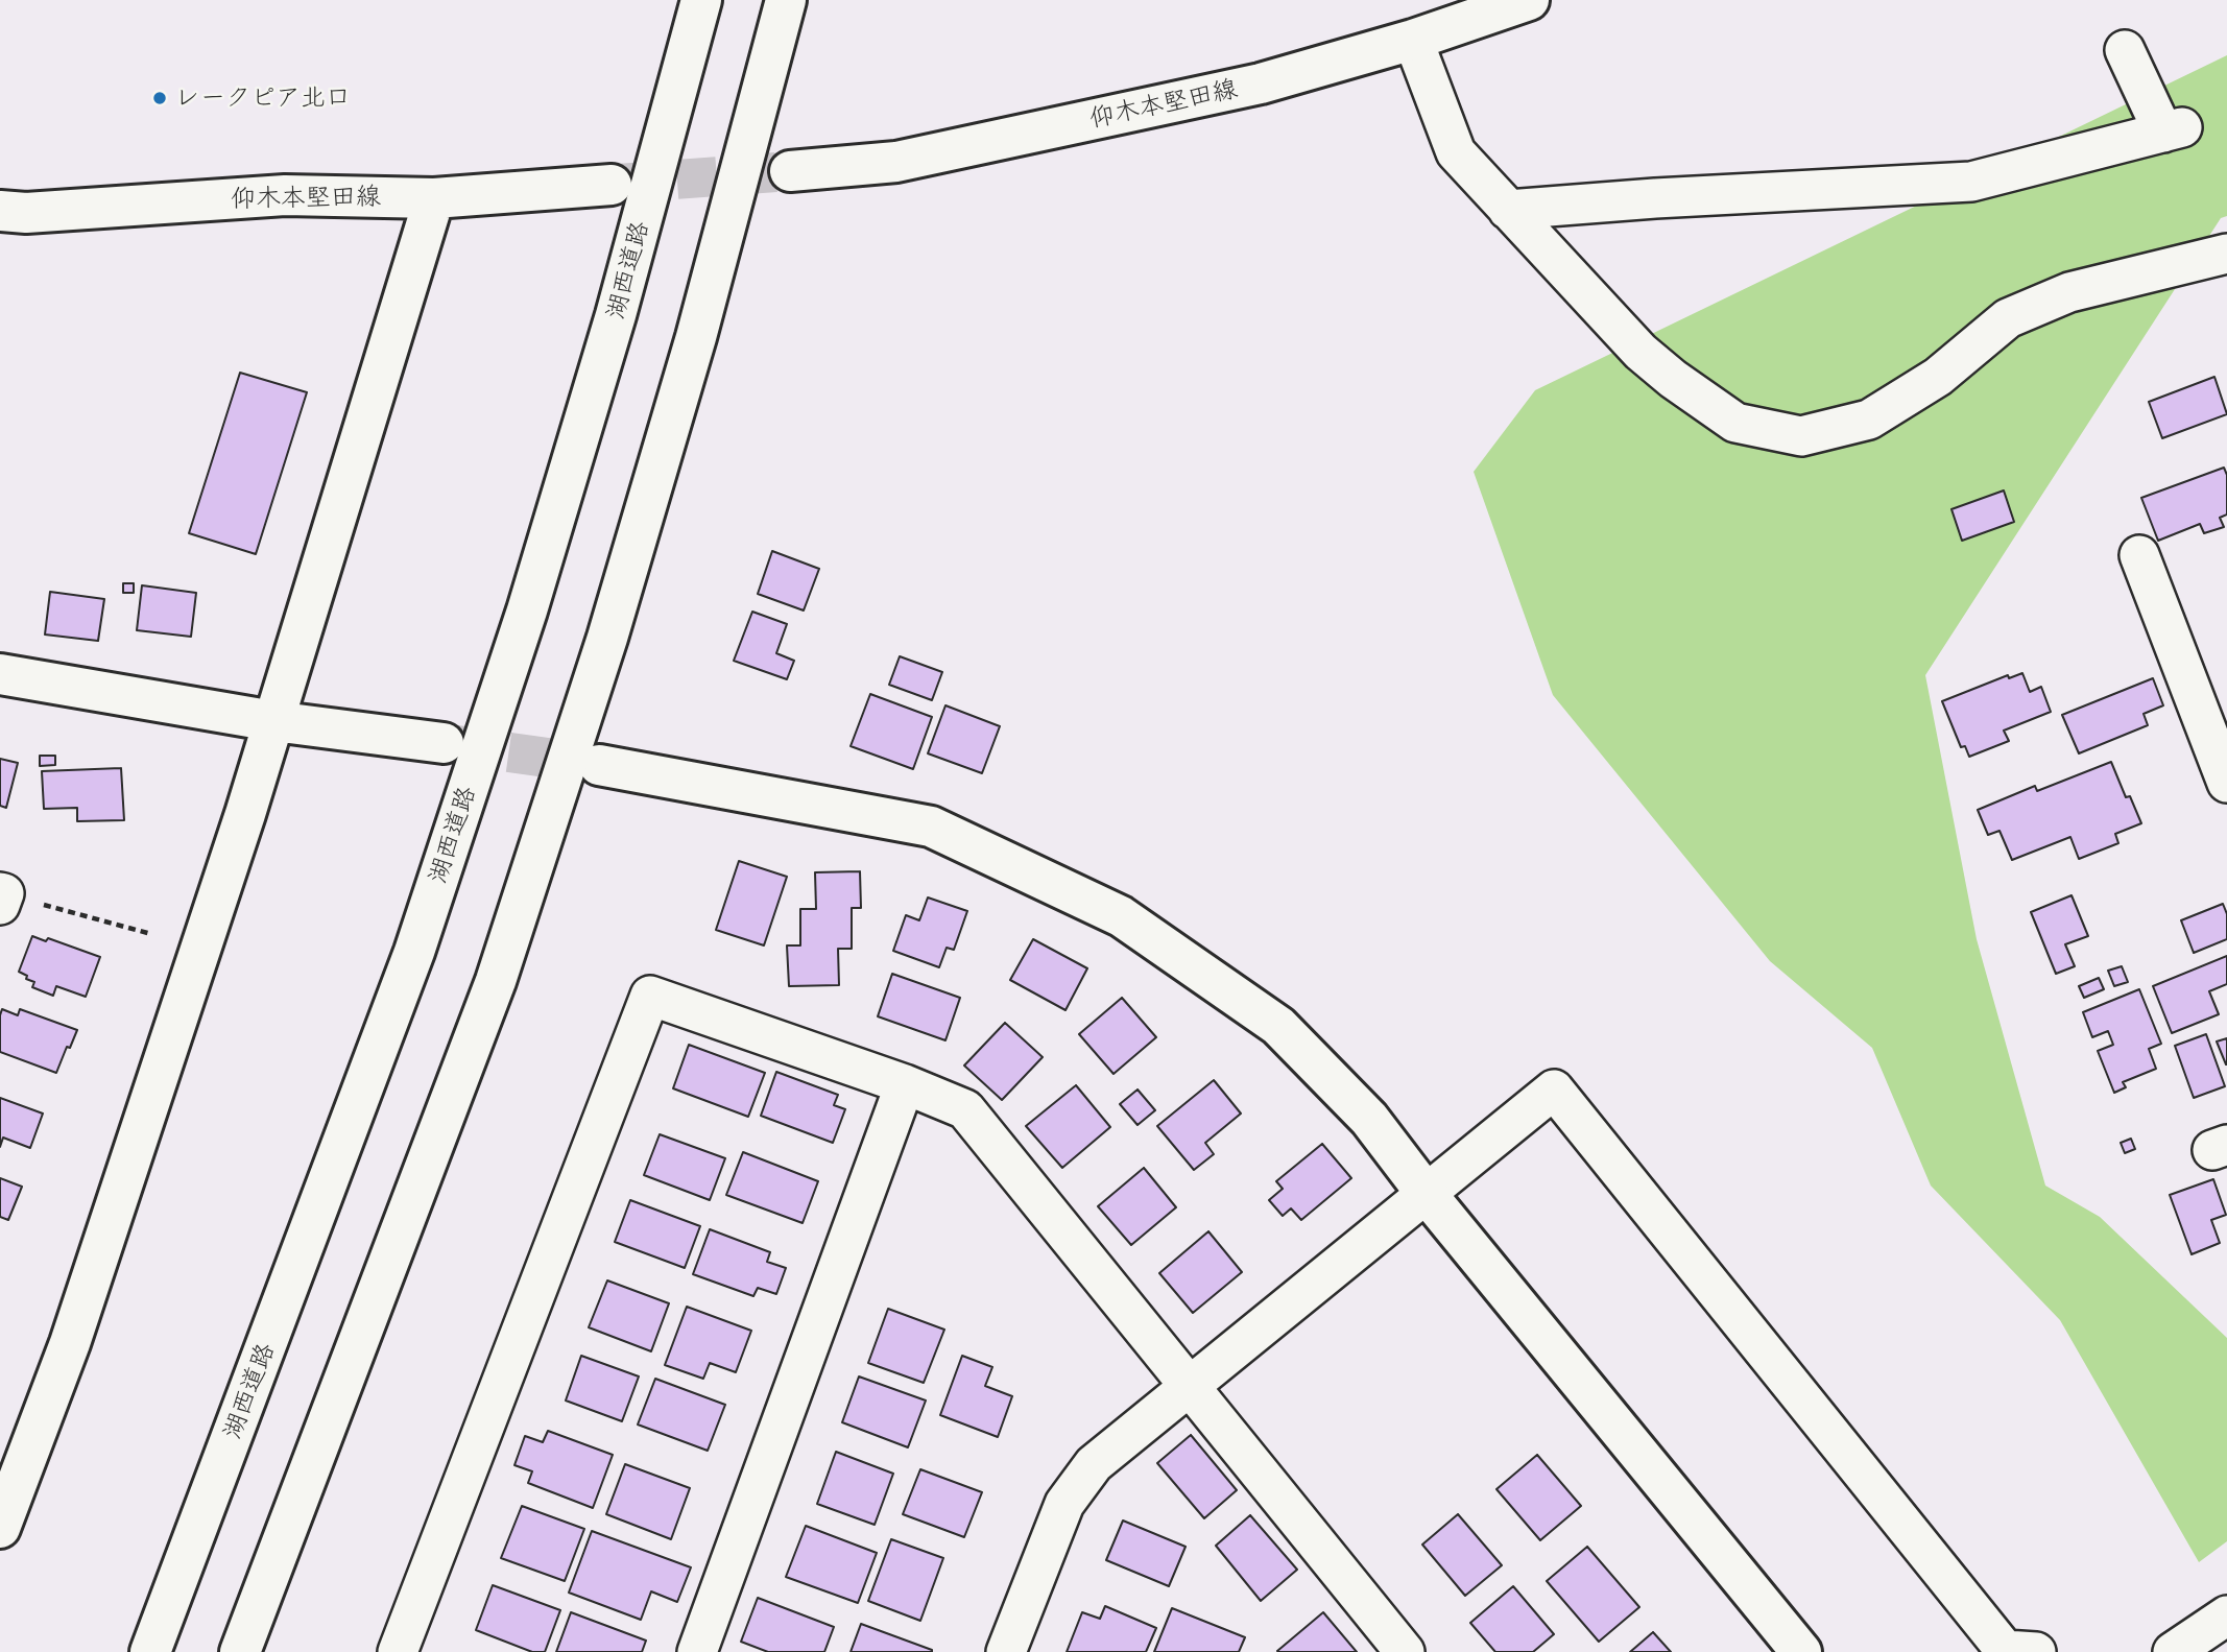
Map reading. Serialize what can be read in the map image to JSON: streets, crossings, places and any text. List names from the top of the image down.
{
  "streets": {
    "main road": ["仰木本堅田線", "湖西道路"]
  },
  "places": ["レークピア北口"]
}
